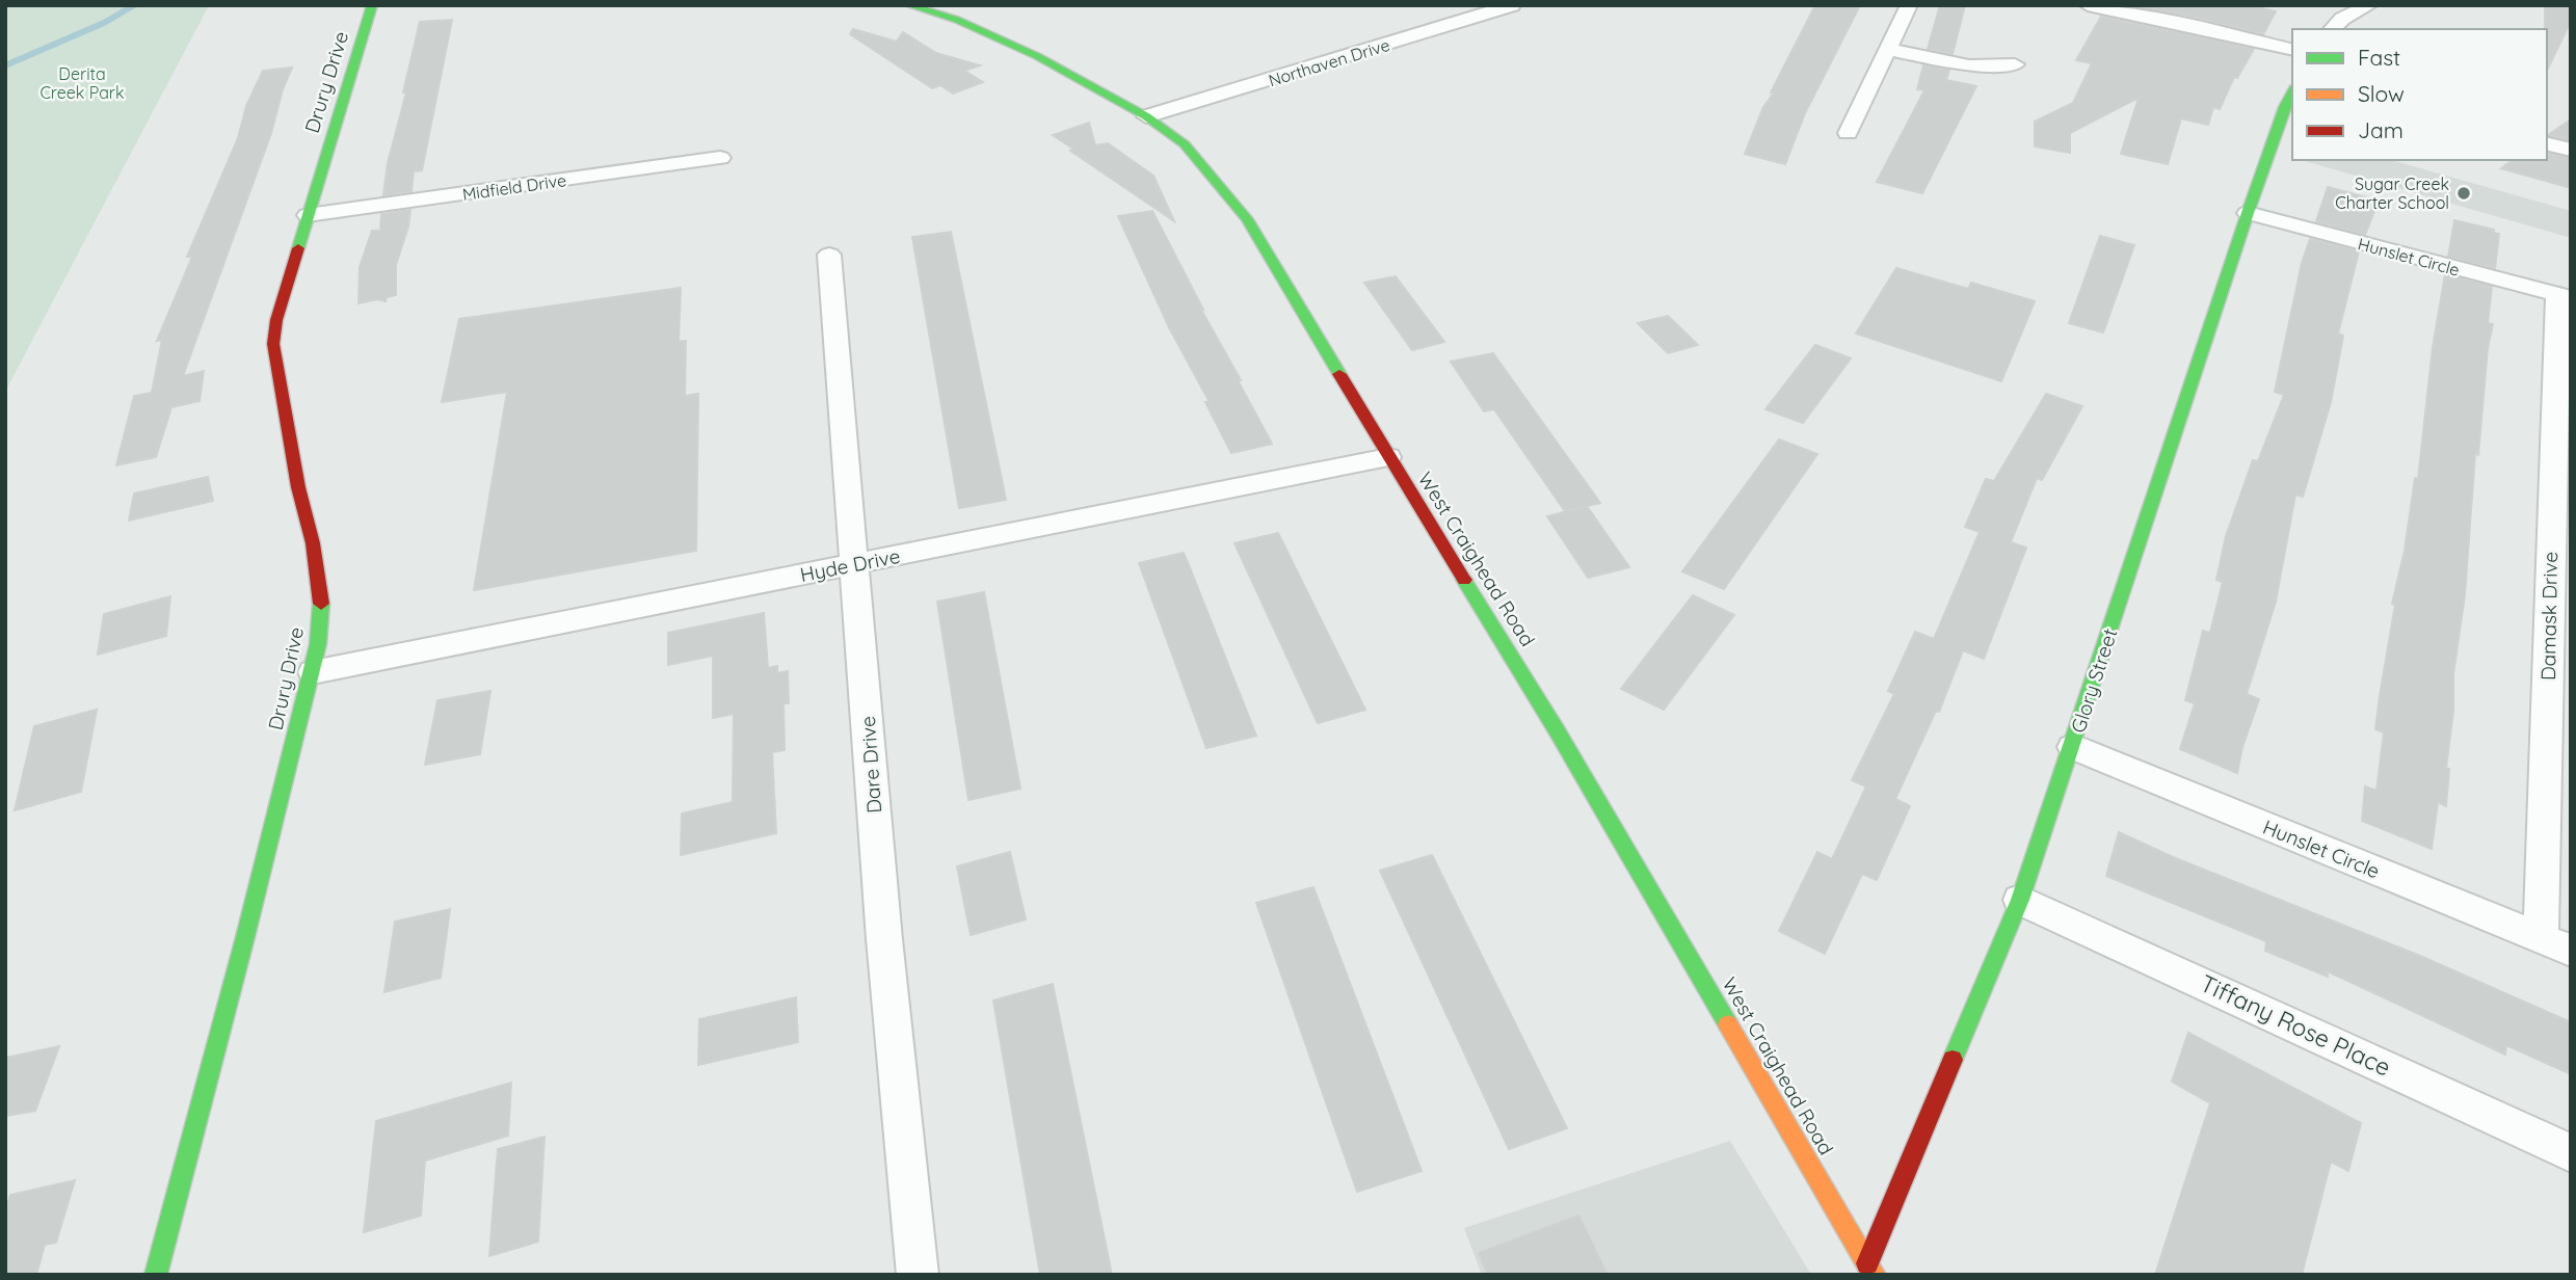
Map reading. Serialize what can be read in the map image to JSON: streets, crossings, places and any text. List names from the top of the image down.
{
  "streets": {
    "street": [
      "Northaven Drive",
      "Drury Drive",
      "Midfield Drive",
      "Hunslet Circle",
      "West Craighead Road",
      "Hyde Drive",
      "Damask Drive",
      "Glory Street",
      "Dare Drive",
      "Tiffany Rose Place"
    ]
  },
  "crossings": [
    ["Northaven Drive", "West Craighead Road"],
    ["Drury Drive", "Midfield Drive"],
    ["Drury Drive", "Hyde Drive"],
    ["Hunslet Circle", "Damask Drive"],
    ["Hunslet Circle", "Glory Street"],
    ["West Craighead Road", "Hyde Drive"],
    ["West Craighead Road", "Glory Street"],
    ["Hyde Drive", "Dare Drive"],
    ["Glory Street", "Tiffany Rose Place"]
  ],
  "parks": ["Derita Creek Park"],
  "places": ["Sugar Creek Charter School"],
  "legend": ["Fast", "Slow", "Jam"]
}
